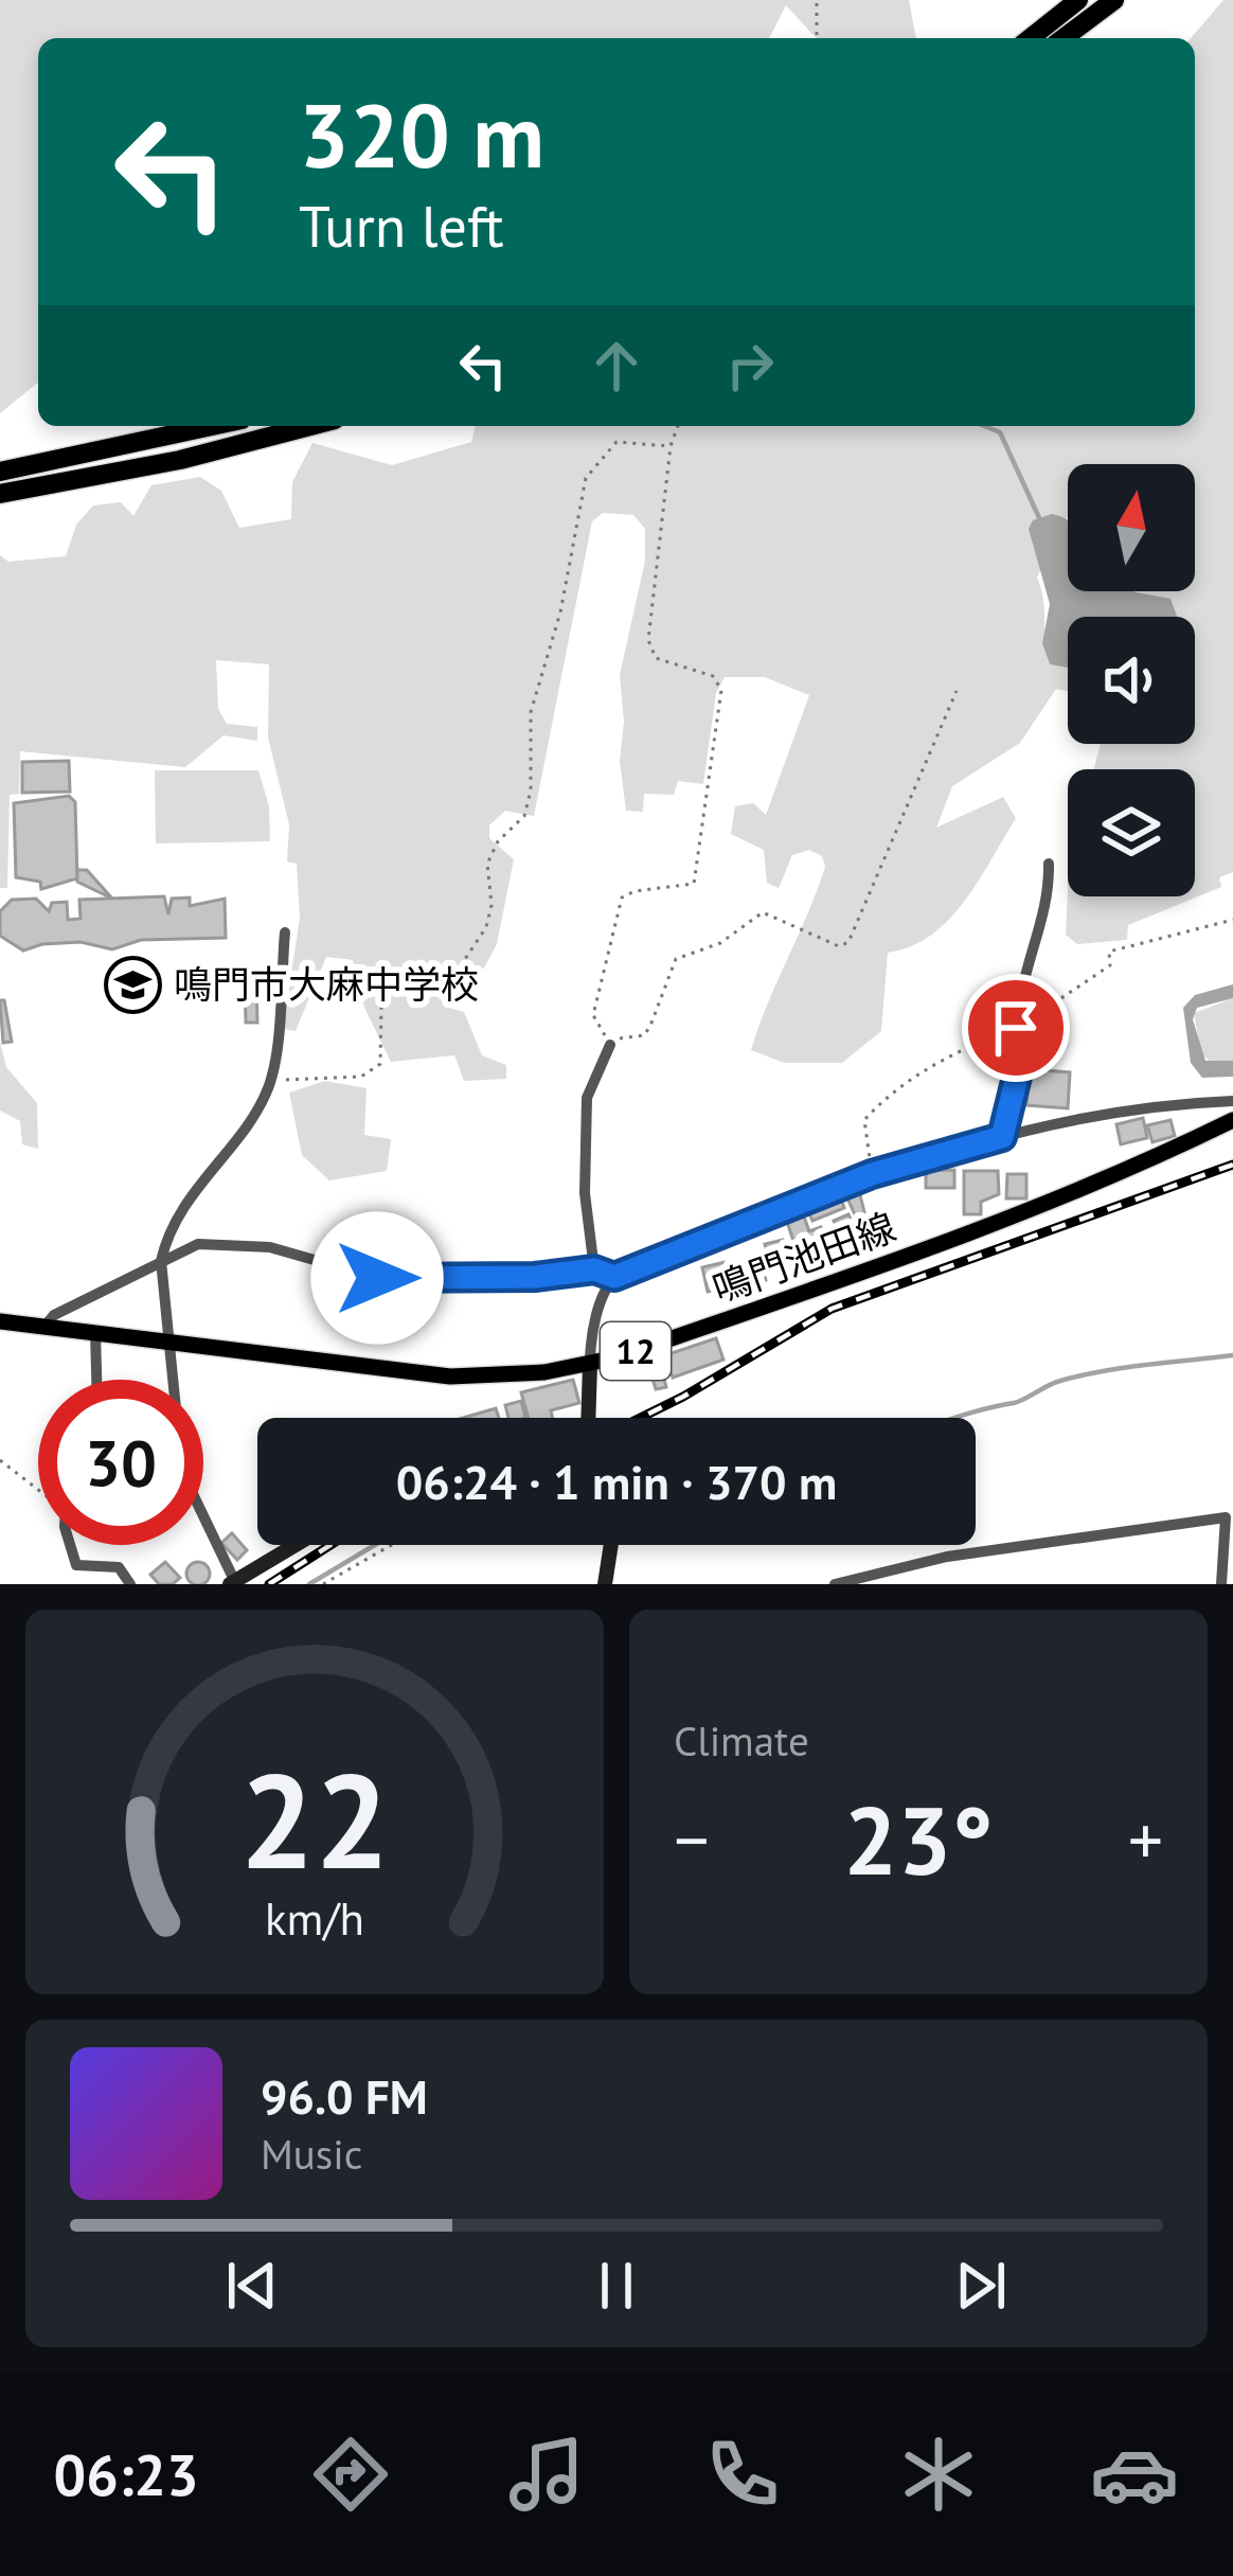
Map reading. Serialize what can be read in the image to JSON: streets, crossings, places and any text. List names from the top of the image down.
{
  "streets": {
    "main road": ["鳴門池田線", "12"]
  },
  "places": {
    "school or university": ["鳴門市大麻中学校"]
  },
  "north": "top",
  "page": {
    "turn": ["320 m", "Turn left"],
    "limit": "30",
    "trip": "06:24 · 1 min · 370 m",
    "tile": "Climate",
    "heat": ["−", "23°", "+"],
    "song": ["96.0 FM", "Music"],
    "tabs": "06:23",
    "gauge": ["22", "km/h"]
  }
}
